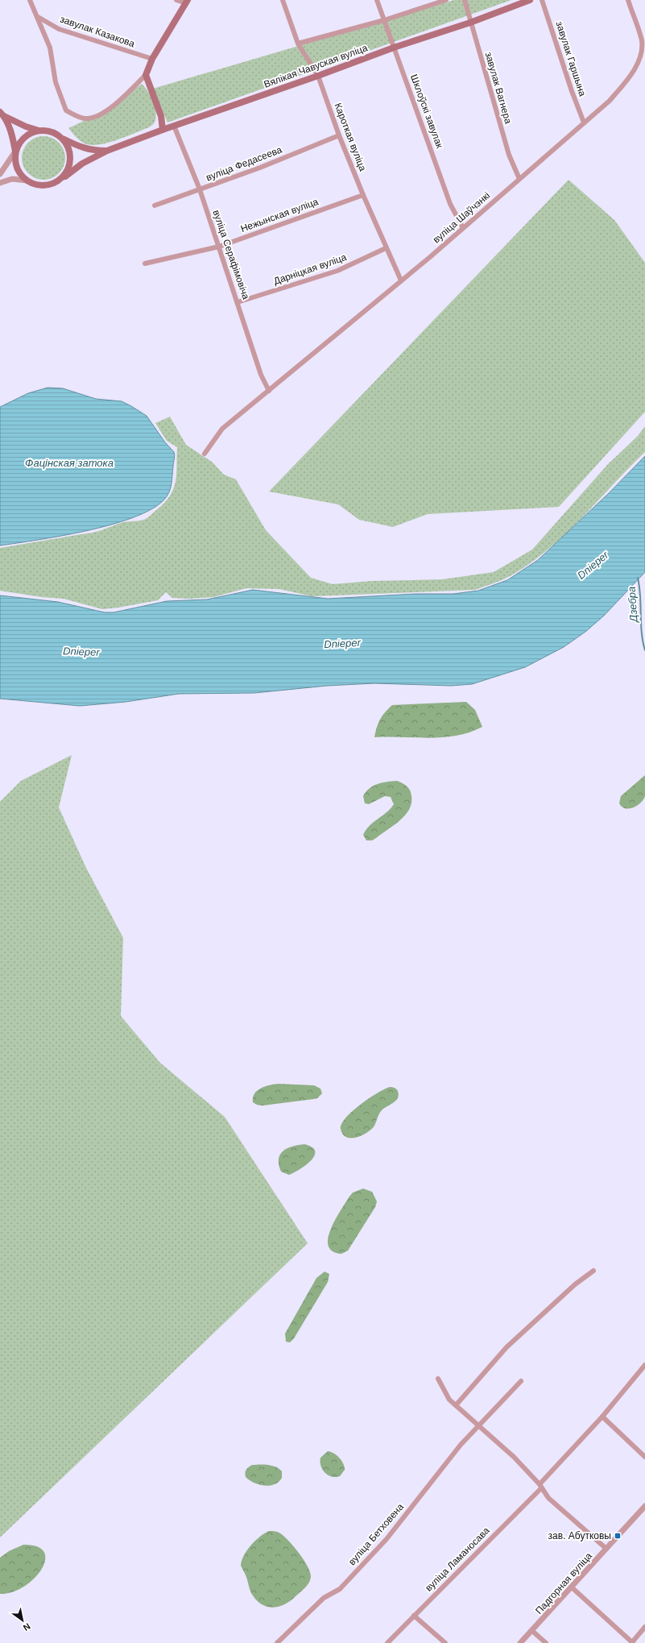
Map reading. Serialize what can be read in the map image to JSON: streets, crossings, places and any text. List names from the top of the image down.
{
  "streets": {
    "main road": ["Вялікая Чавуская вуліца"],
    "street": [
      "завулак Казакова",
      "завулак Гаршына",
      "завулак Вагнера",
      "Шклоўскі завулак",
      "Кароткая вуліца",
      "вуліца Федасеева",
      "Нежынская вуліца",
      "вуліца Шаўчэнкі",
      "вуліца Серафімовіча",
      "Дарніцкая вуліца",
      "вуліца Бетховена",
      "вуліца Ламаносава",
      "Падгорная вуліца"
    ]
  },
  "crossings": [
    ["завулак Гаршына", "вуліца Шаўчэнкі"],
    ["Вялікая Чавуская вуліца", "завулак Вагнера"],
    ["Вялікая Чавуская вуліца", "Шклоўскі завулак"],
    ["Вялікая Чавуская вуліца", "Кароткая вуліца"],
    ["Вялікая Чавуская вуліца", "вуліца Серафімовіча"],
    ["завулак Вагнера", "вуліца Шаўчэнкі"],
    ["Шклоўскі завулак", "вуліца Шаўчэнкі"],
    ["Кароткая вуліца", "вуліца Федасеева"],
    ["Кароткая вуліца", "Нежынская вуліца"],
    ["Кароткая вуліца", "вуліца Шаўчэнкі"],
    ["Кароткая вуліца", "Дарніцкая вуліца"],
    ["вуліца Федасеева", "вуліца Серафімовіча"],
    ["Нежынская вуліца", "вуліца Серафімовіча"],
    ["вуліца Шаўчэнкі", "вуліца Серафімовіча"],
    ["вуліца Серафімовіча", "Дарніцкая вуліца"]
  ],
  "water": ["Фацінская затока", "Dnieper", "Дзебра"],
  "places": {
    "transit": ["зав. Абутковы"]
  },
  "north": "bottom right"
}
